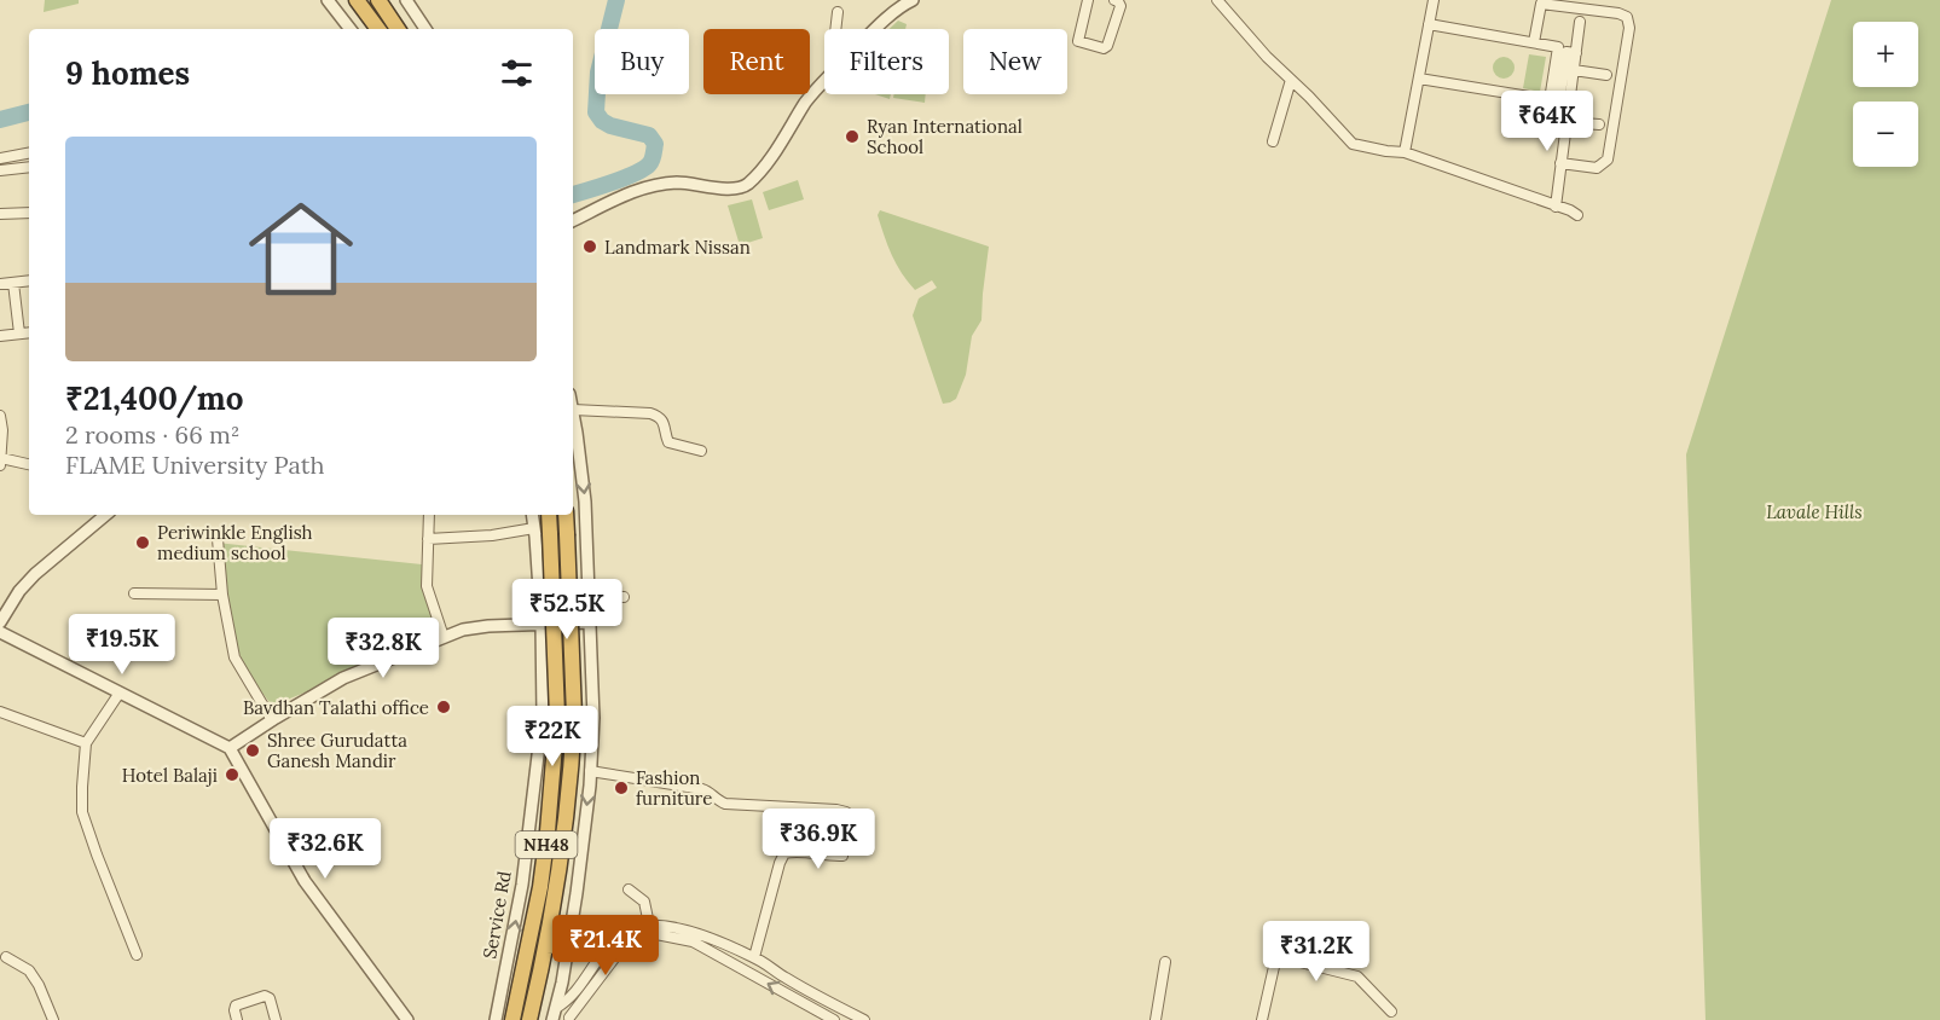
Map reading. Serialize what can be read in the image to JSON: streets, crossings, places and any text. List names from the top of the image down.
{
  "streets": {
    "highway": ["NH48"],
    "street": ["Service Rd"]
  },
  "parks": ["Lavale Hills"],
  "places": [
    "Ryan International School",
    "Landmark Nissan",
    "Periwinkle English medium school",
    "Bavdhan Talathi office",
    "Shree Gurudatta Ganesh Mandir",
    "Hotel Balaji",
    "Fashion furniture"
  ],
  "page": {
    "map_buttons": ["+", "−"],
    "chip": [
      "Buy",
      "Rent",
      "Filters",
      "New"
    ],
    "heading": "9 homes",
    "price": [
      "₹64K",
      "₹52.5K",
      "₹19.5K",
      "₹32.8K",
      "₹22K",
      "₹36.9K",
      "₹32.6K",
      "₹21.4K",
      "₹31.2K"
    ],
    "list": [
      {
        "name": "₹21,400/mo",
        "note": "2 rooms · 66 m² · FLAME University Path"
      }
    ]
  }
}
